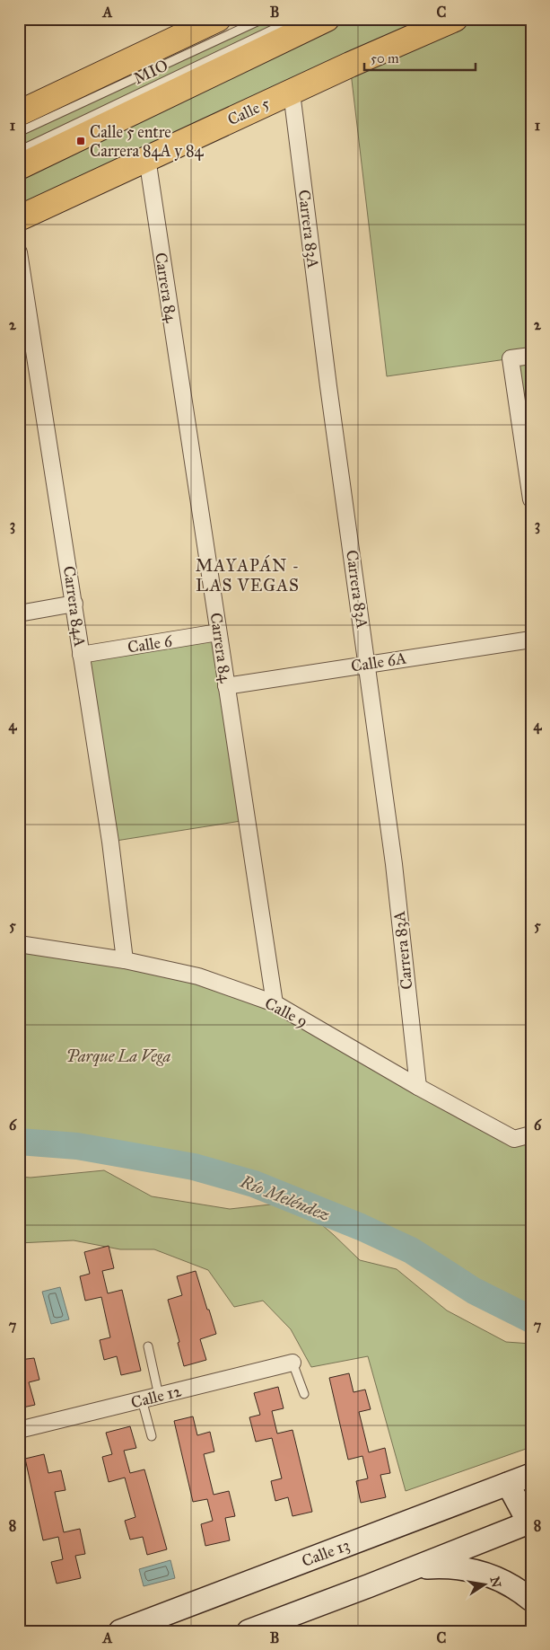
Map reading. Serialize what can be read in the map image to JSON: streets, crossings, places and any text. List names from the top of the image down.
{
  "streets": {
    "main road": ["Calle 5", "Calle 13"],
    "street": [
      "Carrera 83A",
      "Carrera 84",
      "Carrera 84A",
      "Calle 6",
      "Calle 6A",
      "Calle 9",
      "Calle 12"
    ],
    "lane": ["MIO"]
  },
  "crossings": [
    ["Calle 5", "Carrera 83A"],
    ["Calle 5", "Carrera 84"],
    ["Carrera 83A", "Calle 6A"],
    ["Carrera 83A", "Calle 9"],
    ["Carrera 84", "Calle 6"],
    ["Carrera 84", "Calle 6A"],
    ["Carrera 84", "Calle 9"],
    ["Carrera 84A", "Calle 6"],
    ["Carrera 84A", "Calle 9"]
  ],
  "districts": ["MAYAPÁN - LAS VEGAS"],
  "water": ["Río Meléndez"],
  "parks": ["Parque La Vega"],
  "places": {
    "transit": ["Calle 5 entre Carrera 84A y 84"]
  },
  "scale_bar": "50 m",
  "north": "right",
  "grid": {
    "columns": ["A", "B", "C"],
    "rows": [
      "1",
      "2",
      "3",
      "4",
      "5",
      "6",
      "7",
      "8"
    ]
  }
}
